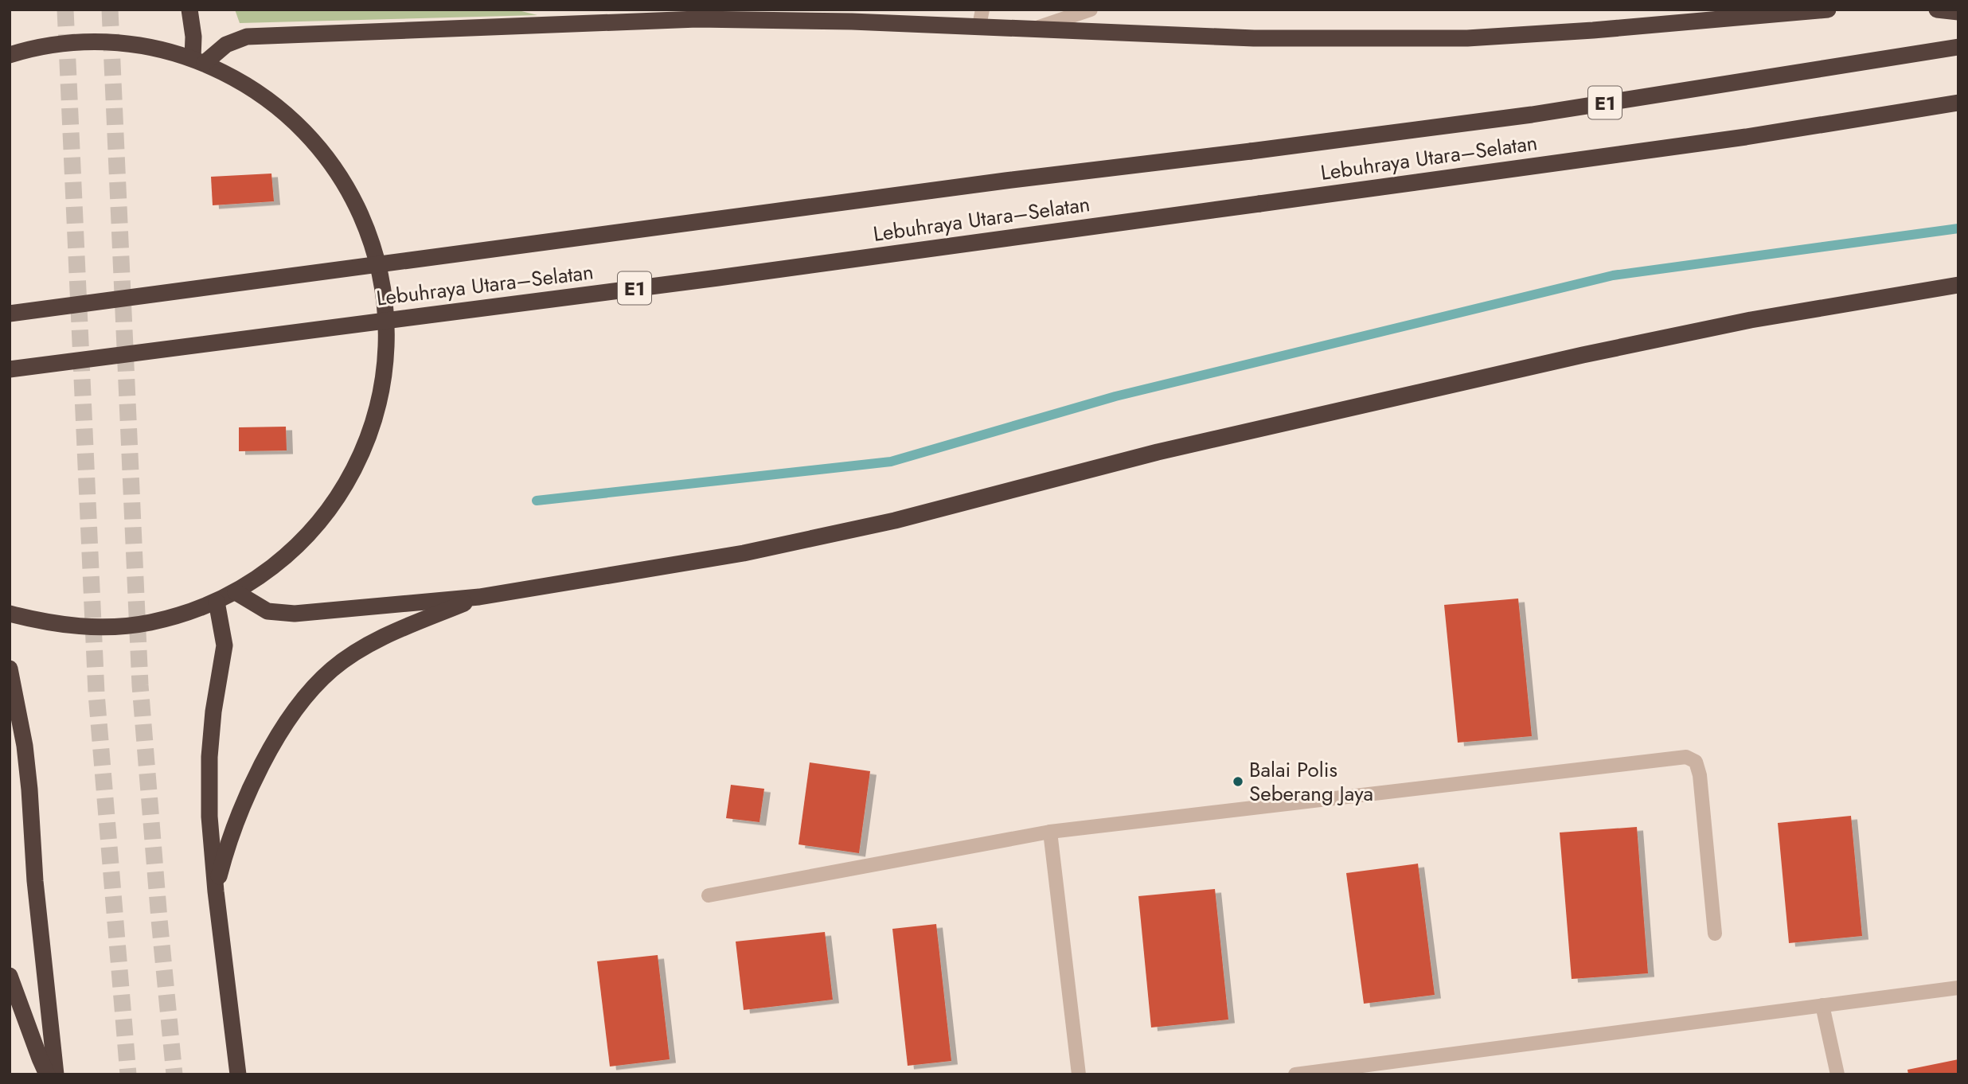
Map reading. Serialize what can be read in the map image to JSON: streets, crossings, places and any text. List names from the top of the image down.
{
  "streets": {
    "highway": ["E1", "Lebuhraya Utara–Selatan"]
  },
  "places": ["Balai Polis Seberang Jaya"]
}
